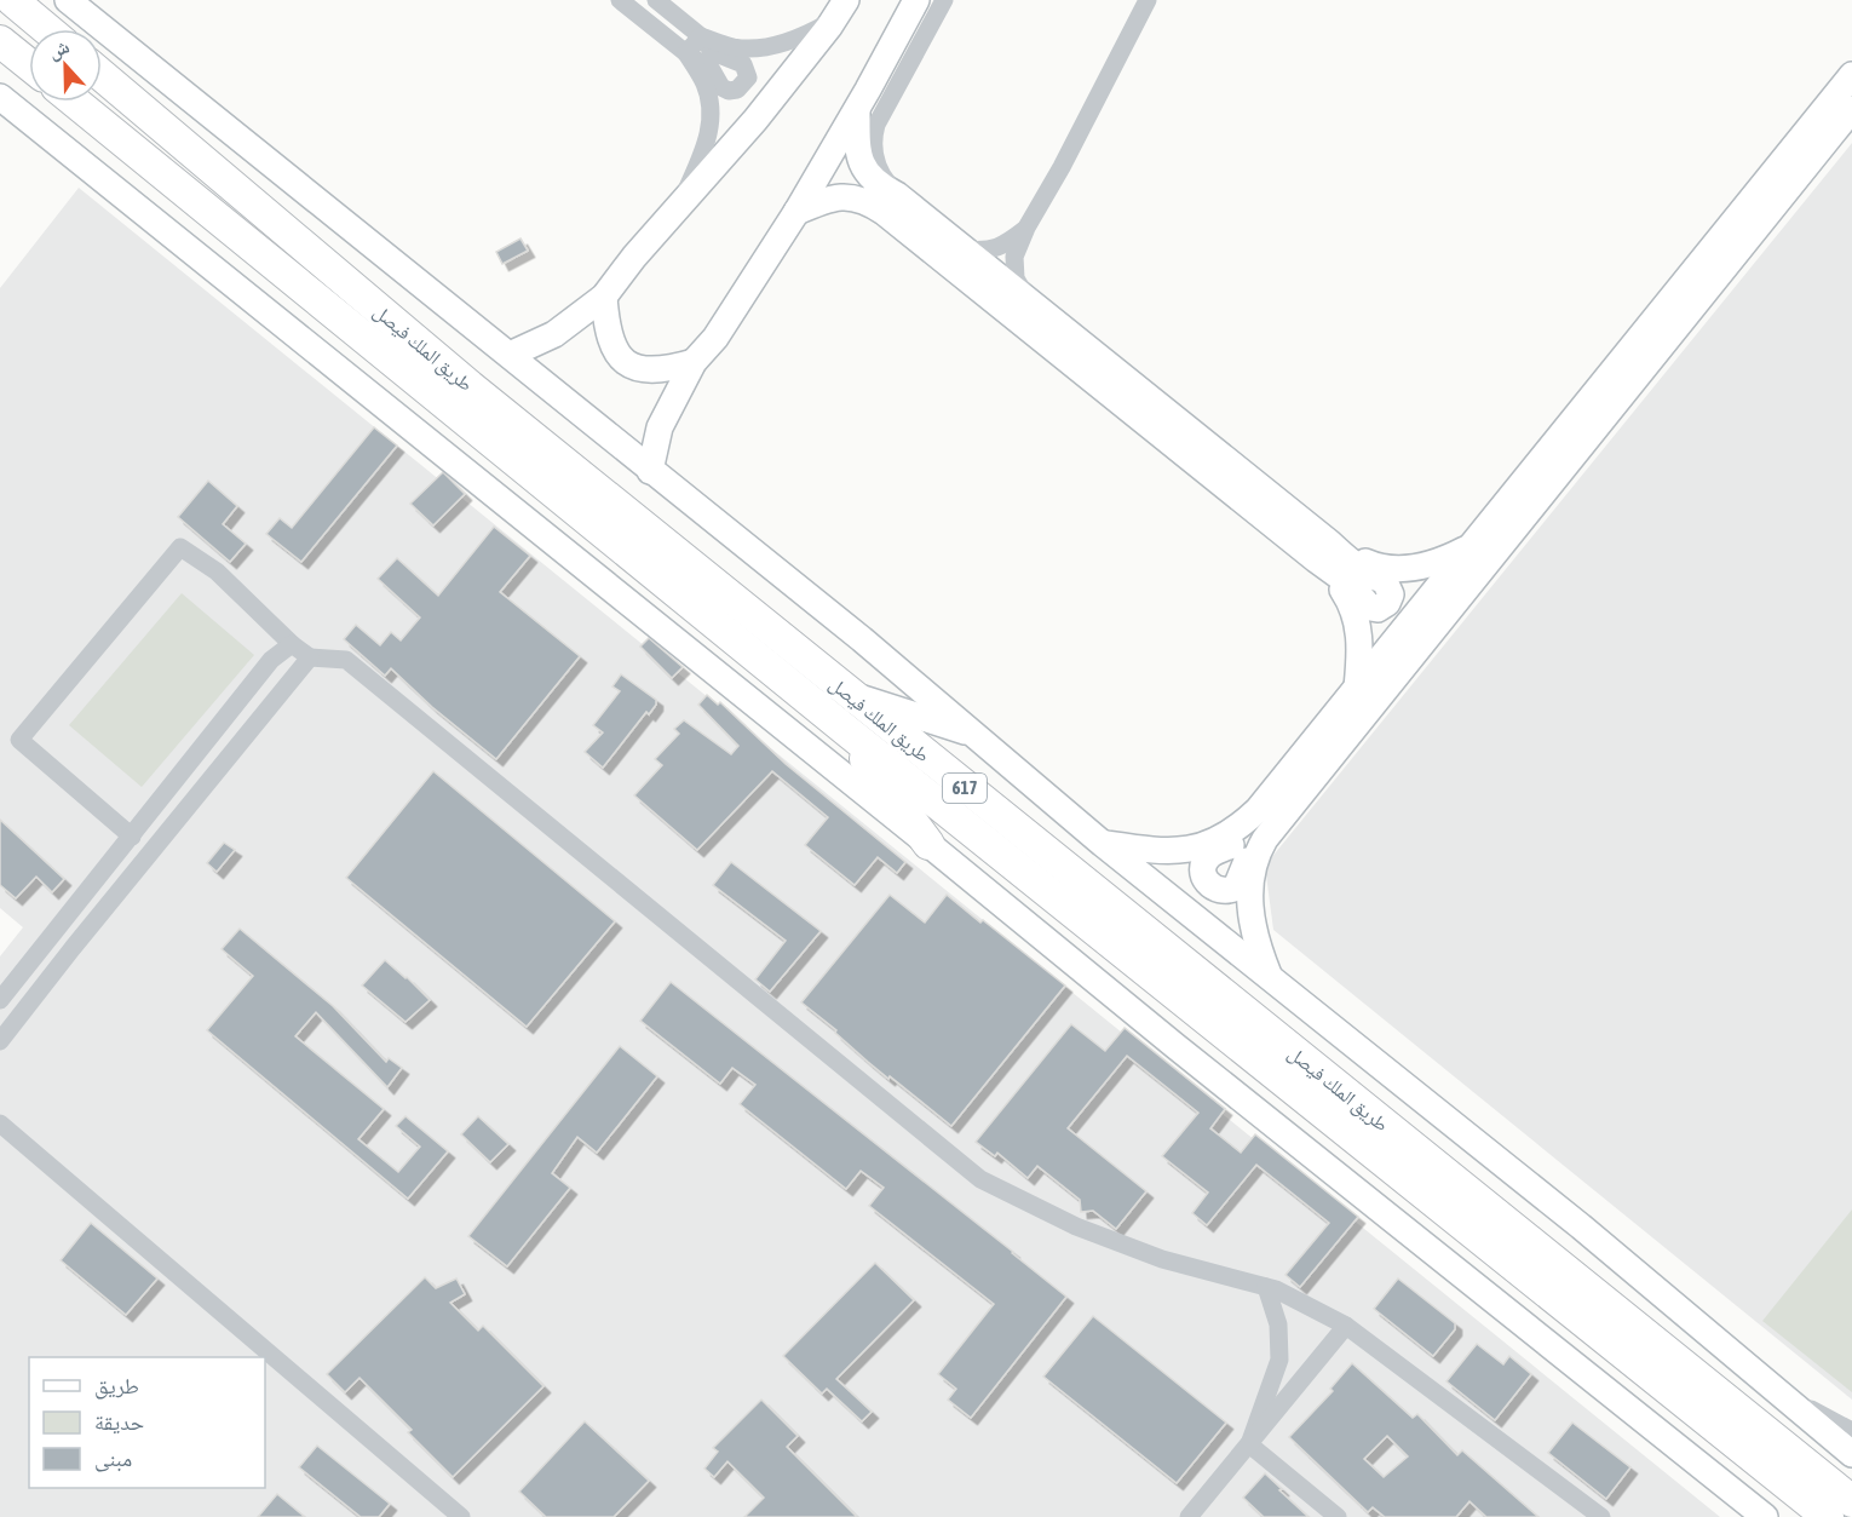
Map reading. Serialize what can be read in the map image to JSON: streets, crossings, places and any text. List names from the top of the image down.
{
  "streets": {
    "highway": ["طريق الملك فيصل", "617"]
  },
  "legend": ["طريق", "حديقة", "مبنى"],
  "north": "top"
}
